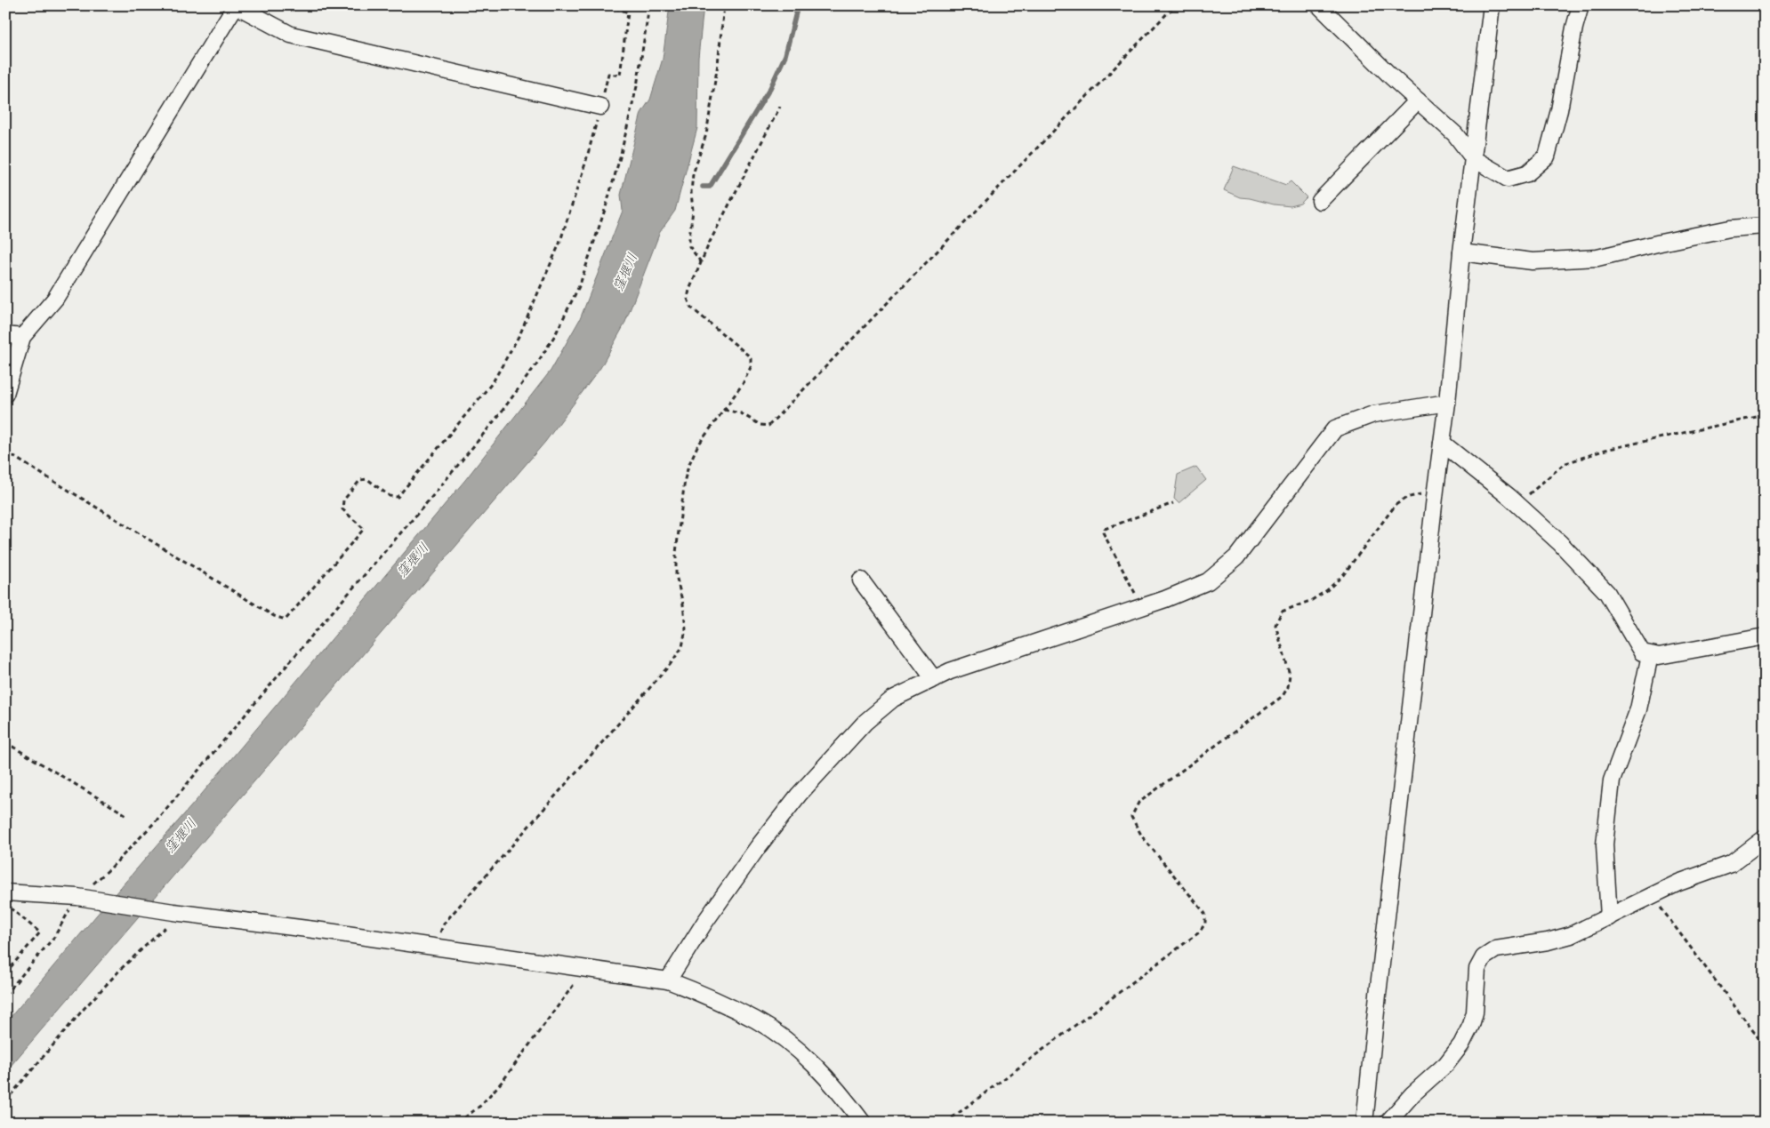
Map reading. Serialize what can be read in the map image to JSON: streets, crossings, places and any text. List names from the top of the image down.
{
  "water": ["窪堰川"]
}
